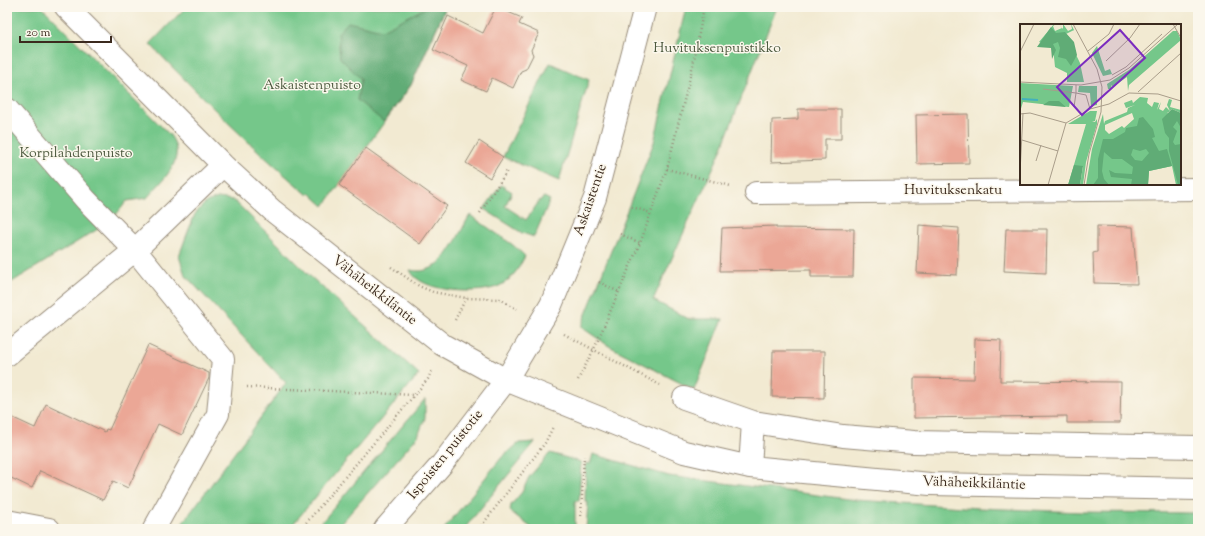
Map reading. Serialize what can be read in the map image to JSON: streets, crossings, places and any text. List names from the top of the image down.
{
  "streets": {
    "street": [
      "Huvituksenkatu",
      "Askaistentie",
      "Vähäheikkiläntie",
      "Ispoisten puistotie"
    ]
  },
  "crossings": [
    ["Askaistentie", "Vähäheikkiläntie"],
    ["Askaistentie", "Ispoisten puistotie"],
    ["Vähäheikkiläntie", "Ispoisten puistotie"]
  ],
  "parks": ["Huvituksenpuistikko", "Askaistenpuisto", "Korpilahdenpuisto"],
  "scale_bar": "20 m"
}
